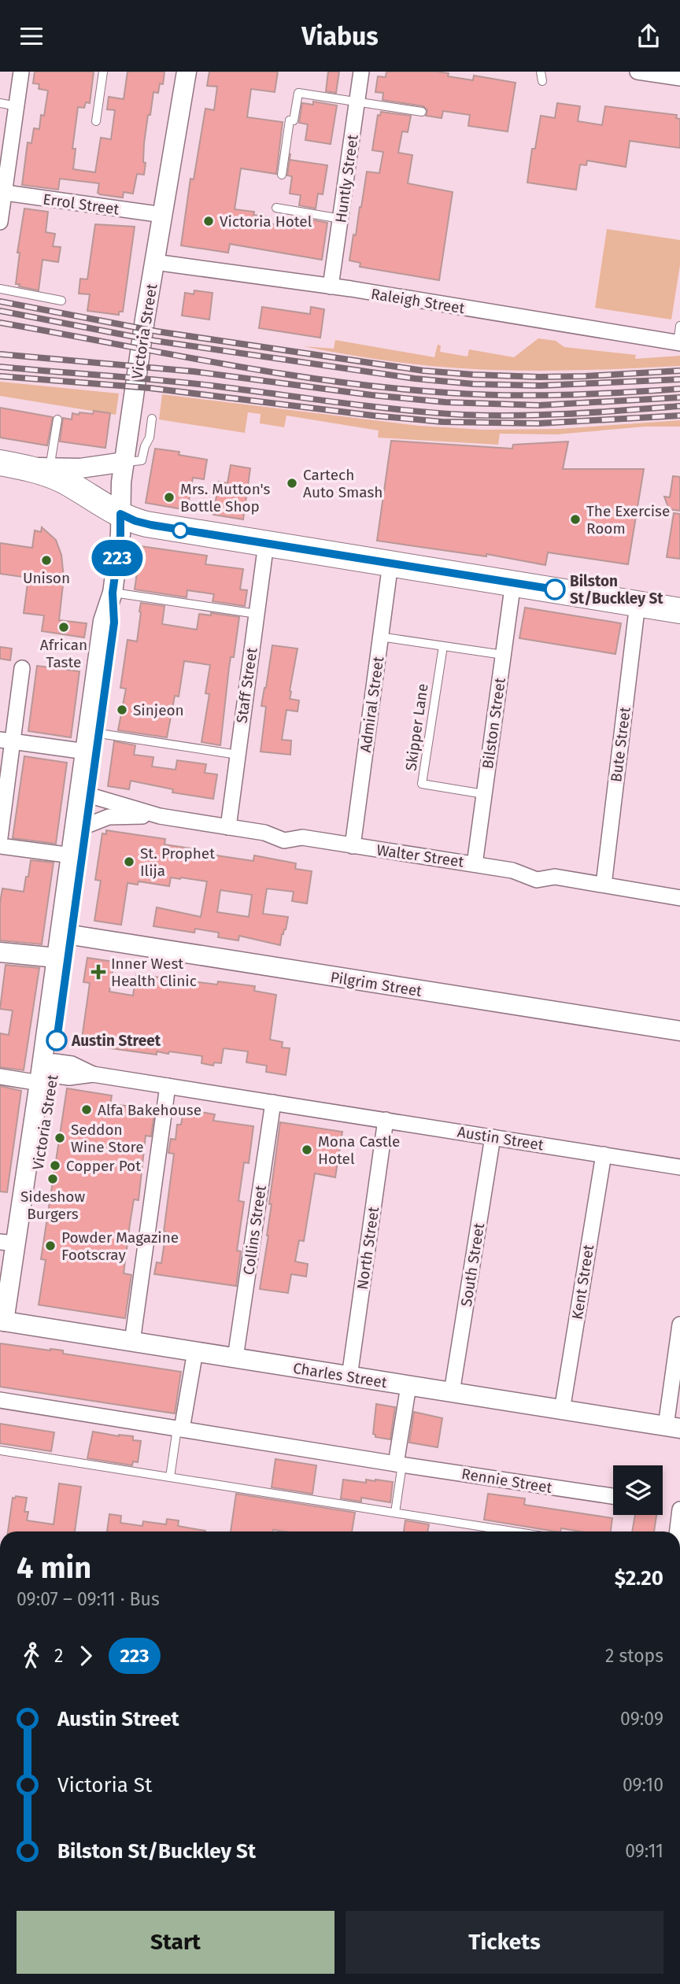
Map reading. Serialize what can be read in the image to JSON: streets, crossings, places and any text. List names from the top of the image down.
{
  "streets": {
    "street": [
      "Huntly Street",
      "Errol Street",
      "Raleigh Street",
      "Victoria Street",
      "Staff Street",
      "Admiral Street",
      "Bilston Street",
      "Bute Street",
      "Walter Street",
      "Pilgrim Street",
      "Austin Street",
      "Collins Street",
      "North Street",
      "South Street",
      "Kent Street",
      "Charles Street",
      "Rennie Street"
    ],
    "lane": ["Skipper Lane"]
  },
  "crossings": [
    ["Huntly Street", "Raleigh Street"],
    ["Errol Street", "Victoria Street"],
    ["Raleigh Street", "Victoria Street"],
    ["Victoria Street", "Walter Street"],
    ["Victoria Street", "Pilgrim Street"],
    ["Victoria Street", "Austin Street"],
    ["Victoria Street", "Charles Street"],
    ["Staff Street", "Walter Street"],
    ["Admiral Street", "Walter Street"],
    ["Bilston Street", "Skipper Lane"],
    ["Bilston Street", "Walter Street"],
    ["Bute Street", "Walter Street"],
    ["Austin Street", "Collins Street"],
    ["Austin Street", "North Street"],
    ["Austin Street", "South Street"],
    ["Austin Street", "Kent Street"],
    ["Collins Street", "Charles Street"],
    ["North Street", "Charles Street"],
    ["South Street", "Charles Street"],
    ["Kent Street", "Charles Street"]
  ],
  "places": {
    "other": [
      "Victoria Hotel",
      "Cartech Auto Smash",
      "Mrs. Mutton's Bottle Shop",
      "The Exercise Room",
      "Unison",
      "Bilston St/Buckley St",
      "African Taste",
      "Sinjeon",
      "St. Prophet Ilija",
      "Austin Street",
      "Alfa Bakehouse",
      "Seddon Wine Store",
      "Mona Castle Hotel",
      "Copper Pot",
      "Sideshow Burgers",
      "Powder Magazine Footscray"
    ],
    "health": ["Inner West Health Clinic"]
  },
  "lines": ["bus line 223"],
  "page": {
    "header": "Viabus",
    "on_map": "223",
    "heading": ["4 min", "09:07 – 09:11 · Bus", "$2.20"],
    "legs": ["2", "223", "2 stops"],
    "list": [
      {
        "name": "Austin Street",
        "value": "09:09"
      },
      {
        "name": "Victoria St",
        "value": "09:10"
      },
      {
        "name": "Bilston St/Buckley St",
        "value": "09:11"
      }
    ],
    "buttons": ["Start", "Tickets"]
  }
}
